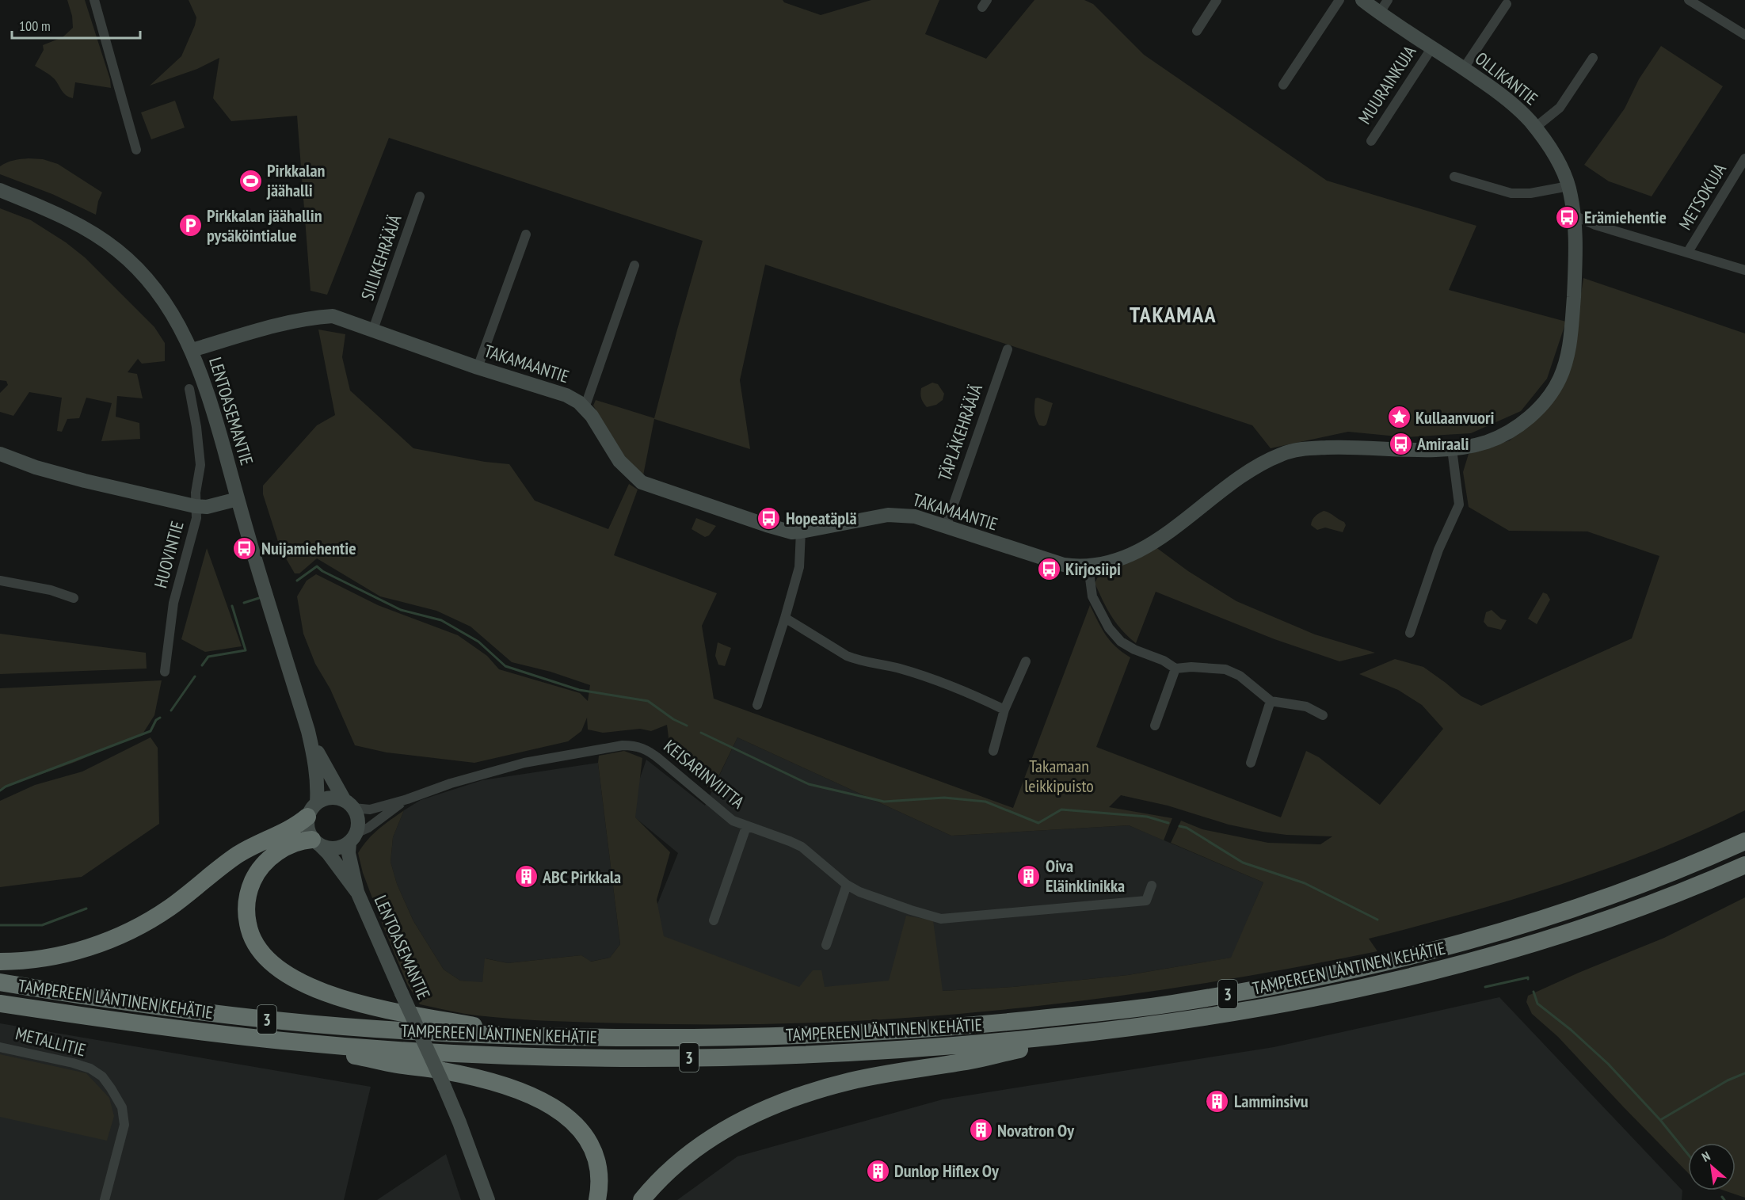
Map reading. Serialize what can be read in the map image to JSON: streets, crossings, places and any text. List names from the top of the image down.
{
  "streets": {
    "highway": ["TAMPEREEN LÄNTINEN KEHÄTIE", "3"],
    "street": [
      "OLLIKANTIE",
      "MUURAINKUJA",
      "METSOKUJA",
      "SIILIKEHRÄÄJÄ",
      "TAKAMAANTIE",
      "LENTOASEMANTIE",
      "TÄPLÄKEHRÄÄJÄ",
      "HUOVINTIE",
      "KEISARINVIITTA",
      "METALLITIE"
    ]
  },
  "crossings": [
    ["OLLIKANTIE", "MUURAINKUJA"],
    ["OLLIKANTIE", "TAKAMAANTIE"],
    ["SIILIKEHRÄÄJÄ", "TAKAMAANTIE"],
    ["TAKAMAANTIE", "LENTOASEMANTIE"],
    ["TAKAMAANTIE", "TÄPLÄKEHRÄÄJÄ"],
    ["LENTOASEMANTIE", "KEISARINVIITTA"]
  ],
  "districts": ["TAKAMAA"],
  "parks": ["Takamaan leikkipuisto"],
  "places": {
    "sports": ["Pirkkalan jäähalli"],
    "bus stop": [
      "Erämiehentie",
      "Amiraali",
      "Hopeatäplä",
      "Nuijamiehentie",
      "Kirjosiipi"
    ],
    "parking": ["Pirkkalan jäähallin pysäköintialue"],
    "place": ["Kullaanvuori"],
    "building": [
      "Oiva Eläinklinikka",
      "ABC Pirkkala",
      "Lamminsivu",
      "Novatron Oy",
      "Dunlop Hiflex Oy"
    ]
  },
  "scale_bar": "100 m",
  "north": "top left"
}
